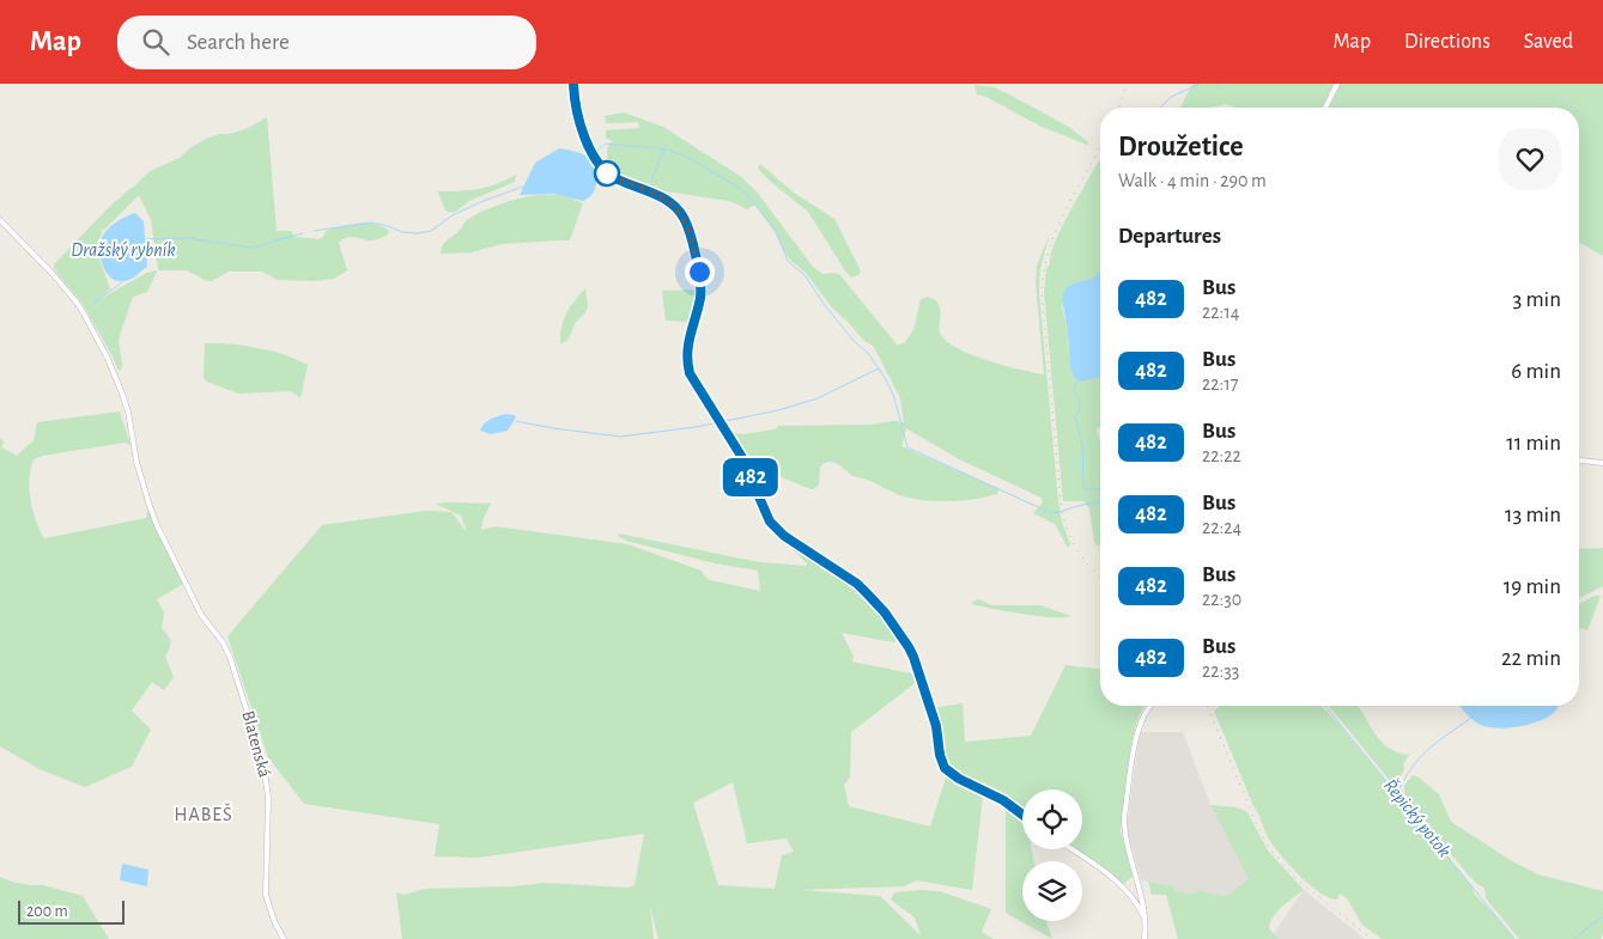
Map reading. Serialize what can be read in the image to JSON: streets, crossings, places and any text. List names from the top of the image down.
{
  "streets": {
    "street": ["Blatenská"]
  },
  "districts": ["HABEŠ"],
  "water": ["Dražský rybník", "Řepický potok"],
  "lines": ["bus line 482"],
  "scale_bar": "200 m",
  "page": {
    "header": "Map",
    "search": "Search here",
    "nav": ["Map", "Directions", "Saved"],
    "on_map": "482",
    "heading": [
      ["Droužetice", "Walk · 4 min · 290 m"],
      "Departures"
    ],
    "list": [
      {
        "mark": "482",
        "name": "Bus",
        "note": "22:14",
        "value": "3 min"
      },
      {
        "mark": "482",
        "name": "Bus",
        "note": "22:17",
        "value": "6 min"
      },
      {
        "mark": "482",
        "name": "Bus",
        "note": "22:22",
        "value": "11 min"
      },
      {
        "mark": "482",
        "name": "Bus",
        "note": "22:24",
        "value": "13 min"
      },
      {
        "mark": "482",
        "name": "Bus",
        "note": "22:30",
        "value": "19 min"
      },
      {
        "mark": "482",
        "name": "Bus",
        "note": "22:33",
        "value": "22 min"
      }
    ],
    "scale": "200 m"
  }
}
